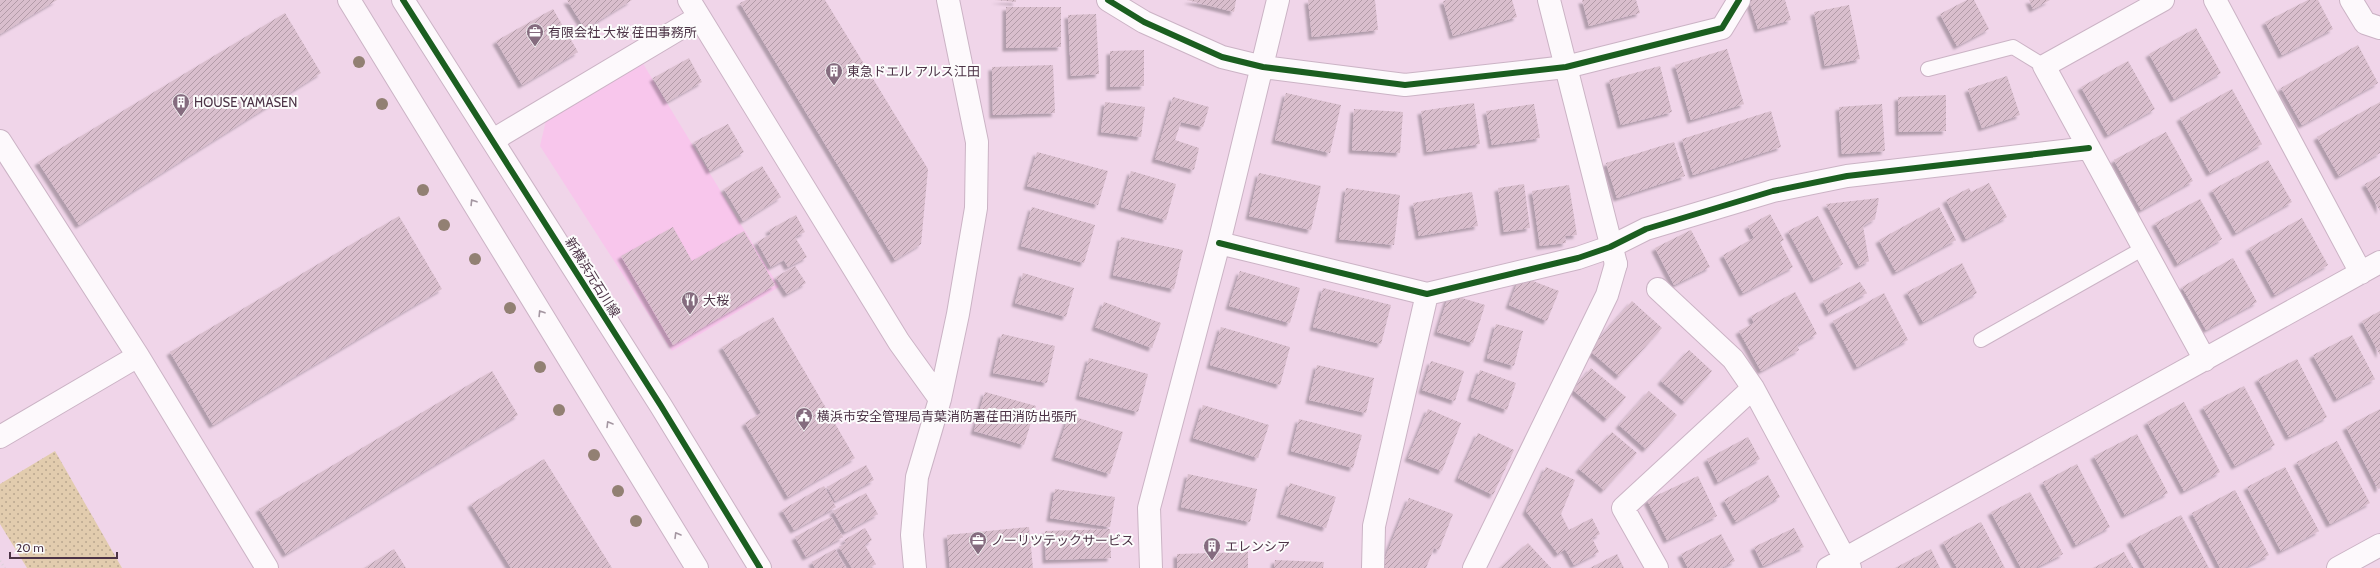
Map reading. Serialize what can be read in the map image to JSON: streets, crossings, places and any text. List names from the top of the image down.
{
  "streets": {
    "street": ["新横浜元石川線"]
  },
  "places": {
    "office": ["有限会社 大桜 荏田事務所", "ノーリツテックサービス"],
    "building": ["東急ドエル アルス江田", "HOUSE YAMASEN", "エレンシア"],
    "restaurant": ["大桜"],
    "public building": ["横浜市安全管理局青葉消防署荏田消防出張所"]
  },
  "scale_bar": "20 m"
}
